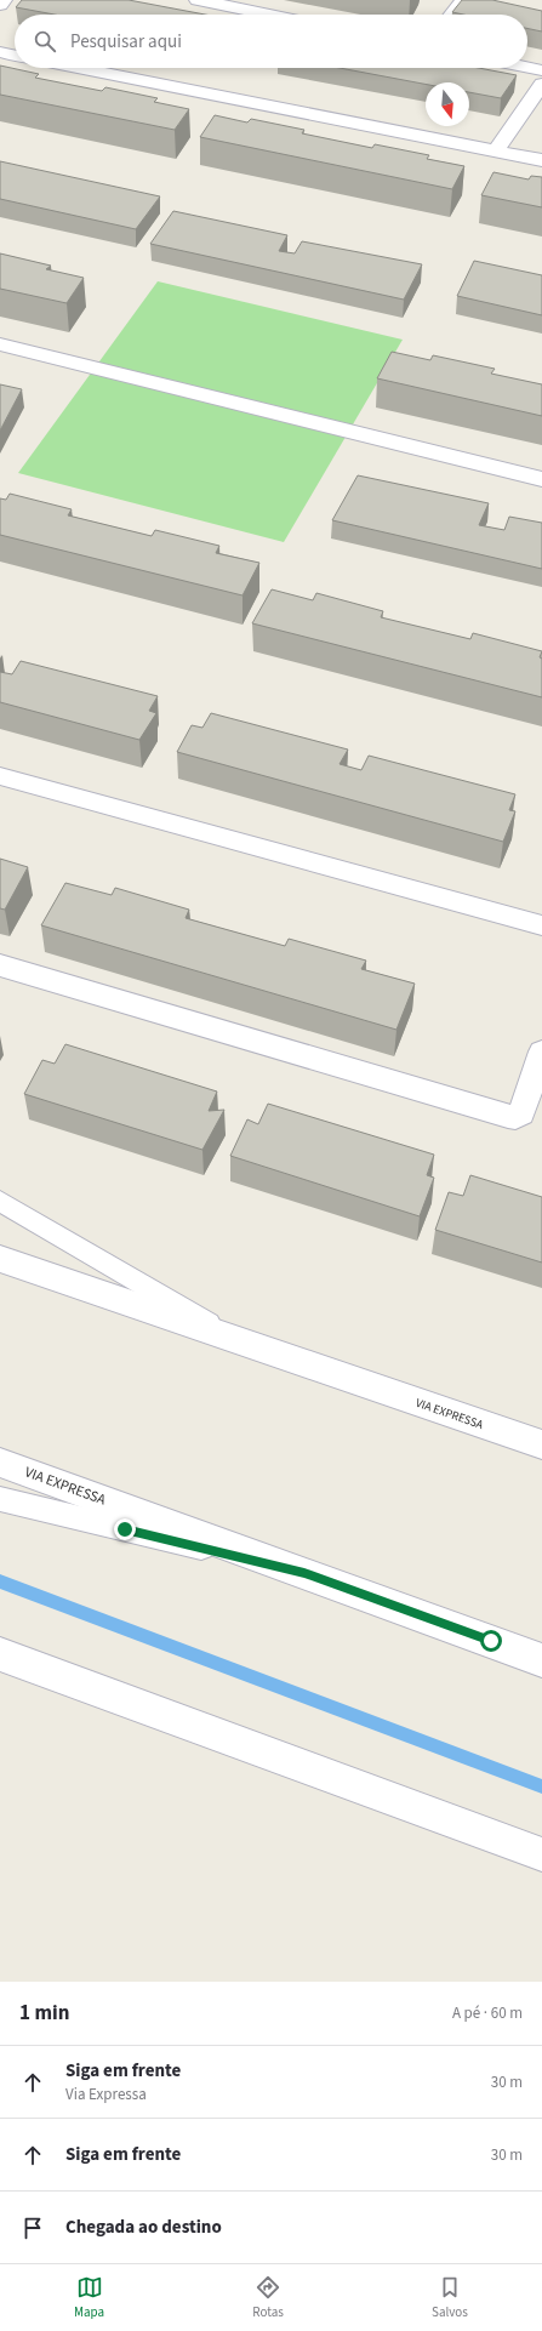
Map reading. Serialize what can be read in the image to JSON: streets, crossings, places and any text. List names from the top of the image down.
{
  "streets": {
    "street": ["VIA EXPRESSA"]
  },
  "north": "bottom",
  "page": {
    "search": "Pesquisar aqui",
    "heading": ["1 min", "A pé · 60 m"],
    "list": [
      ["Siga em frente", "Via Expressa", "30 m"],
      ["Siga em frente", "30 m"],
      "Chegada ao destino"
    ],
    "nav": ["Mapa", "Rotas", "Salvos"]
  }
}
